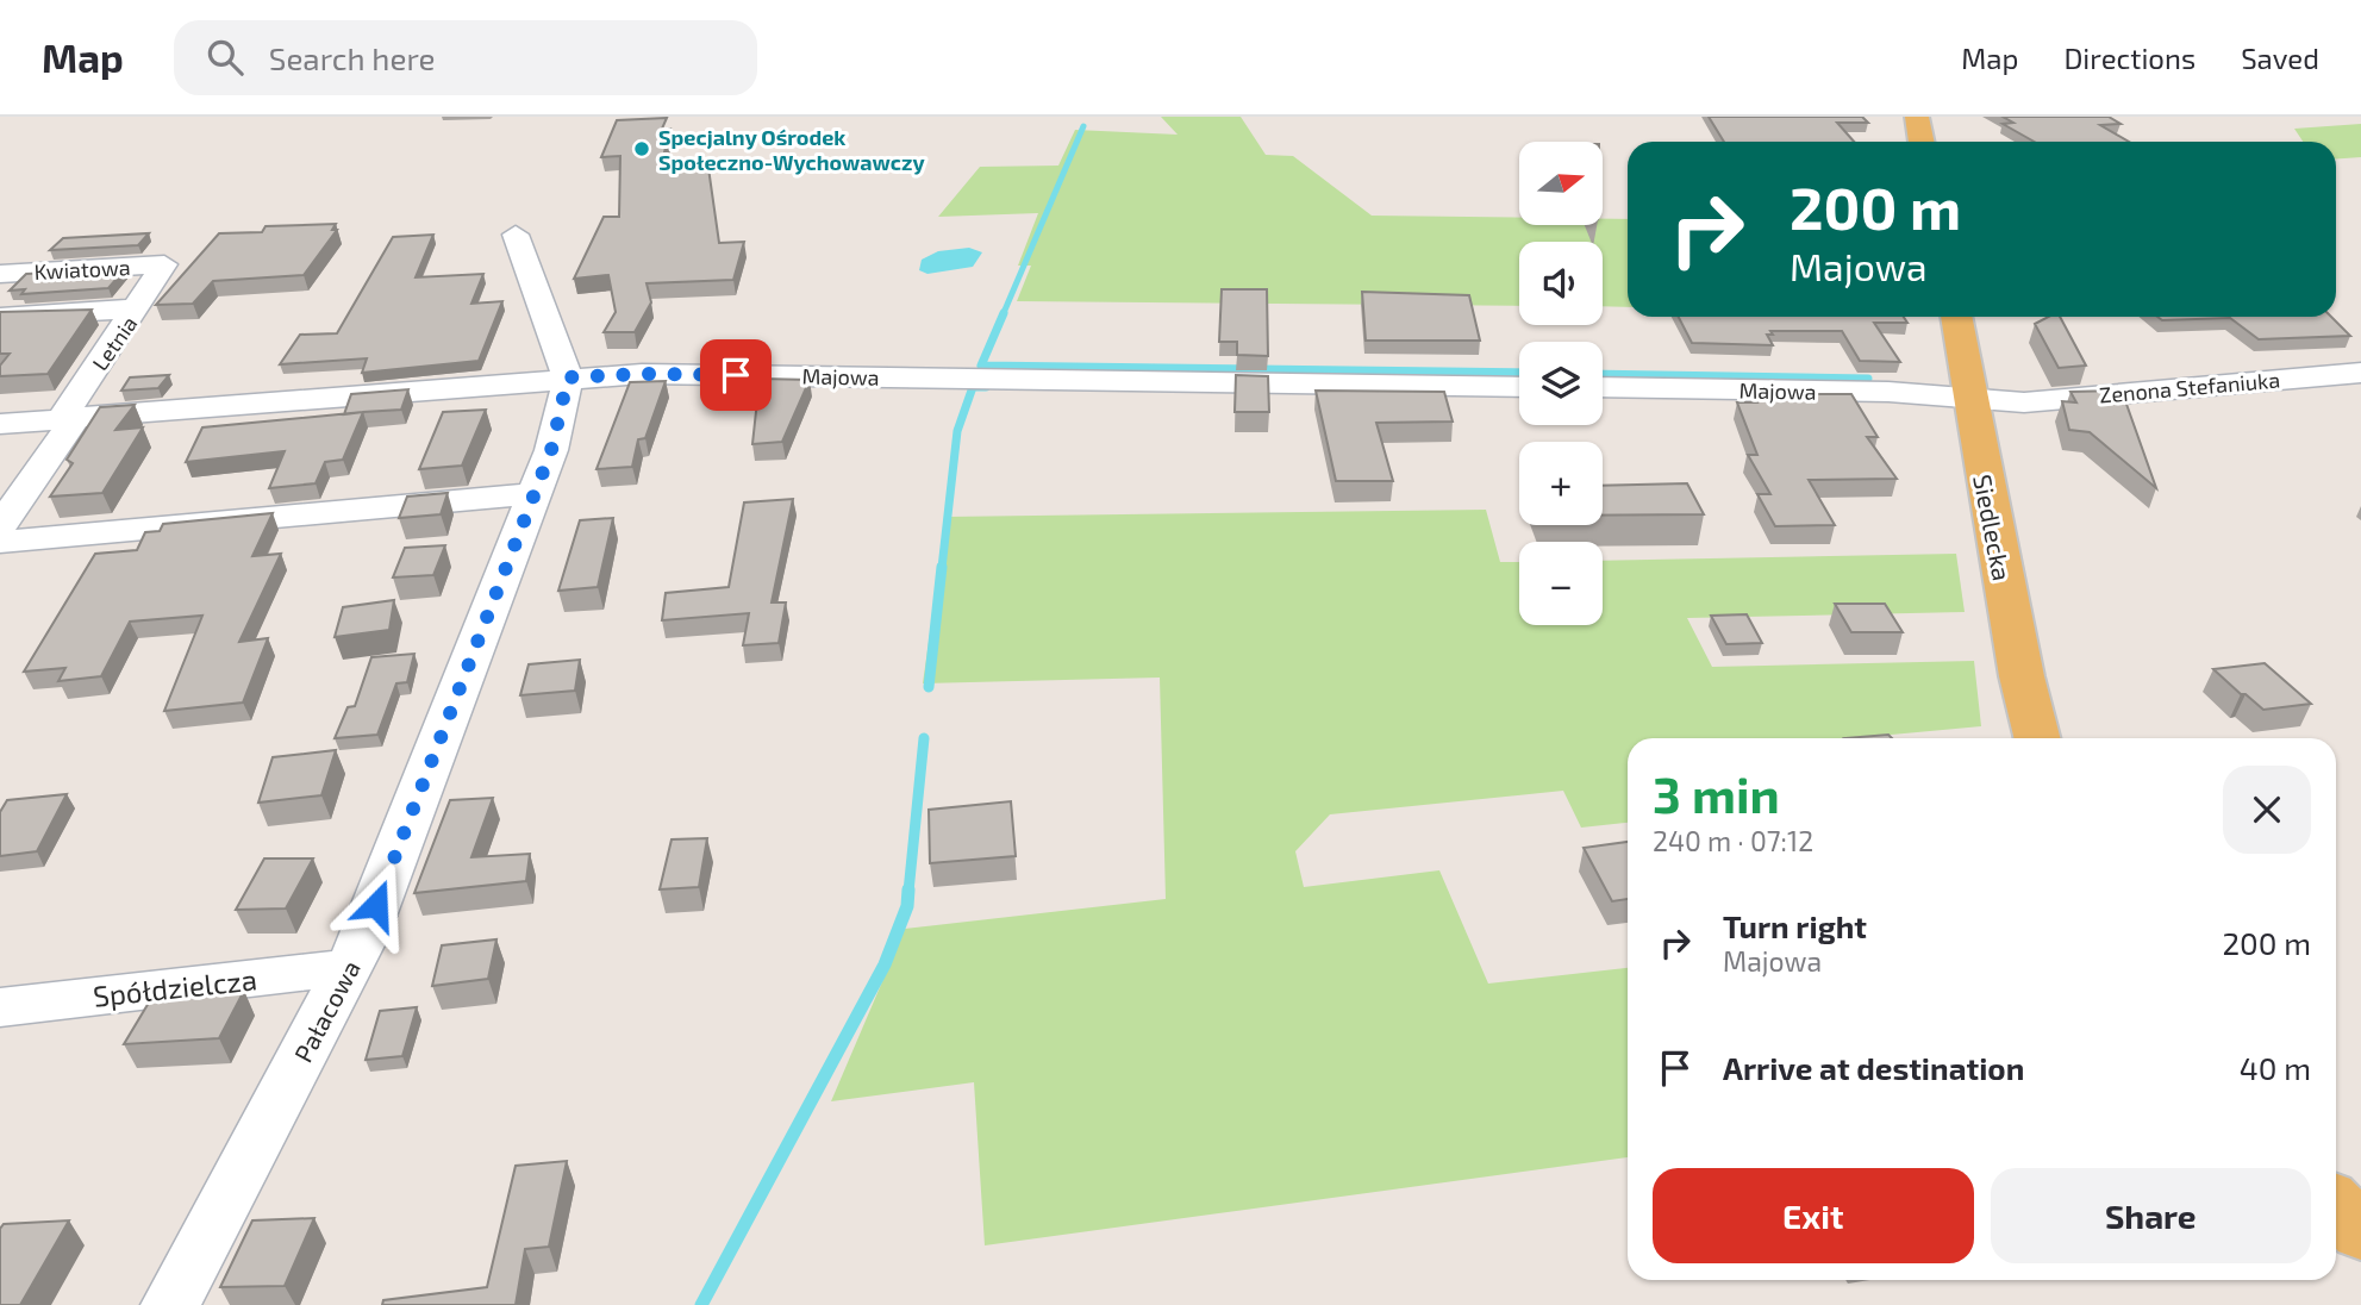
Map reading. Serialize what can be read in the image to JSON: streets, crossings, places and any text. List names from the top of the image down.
{
  "streets": {
    "main road": ["Siedlecka"],
    "street": [
      "Kwiatowa",
      "Letnia",
      "Majowa",
      "Zenona Stefaniuka",
      "Spółdzielcza",
      "Pałacowa"
    ]
  },
  "crossings": [
    ["Kwiatowa", "Letnia"],
    ["Letnia", "Majowa"],
    ["Majowa", "Zenona Stefaniuka"],
    ["Majowa", "Siedlecka"],
    ["Majowa", "Pałacowa"],
    ["Zenona Stefaniuka", "Siedlecka"],
    ["Spółdzielcza", "Pałacowa"]
  ],
  "places": ["Specjalny Ośrodek Społeczno-Wychowawczy"],
  "north": "right",
  "page": {
    "header": "Map",
    "search": "Search here",
    "nav": ["Map", "Directions", "Saved"],
    "map_buttons": ["+", "−"],
    "turn": ["200 m", "Majowa"],
    "heading": ["3 min", "240 m · 07:12"],
    "list": [
      {
        "name": "Turn right",
        "note": "Majowa",
        "value": "200 m"
      },
      {
        "name": "Arrive at destination",
        "value": "40 m"
      }
    ],
    "buttons": ["Exit", "Share"]
  }
}
